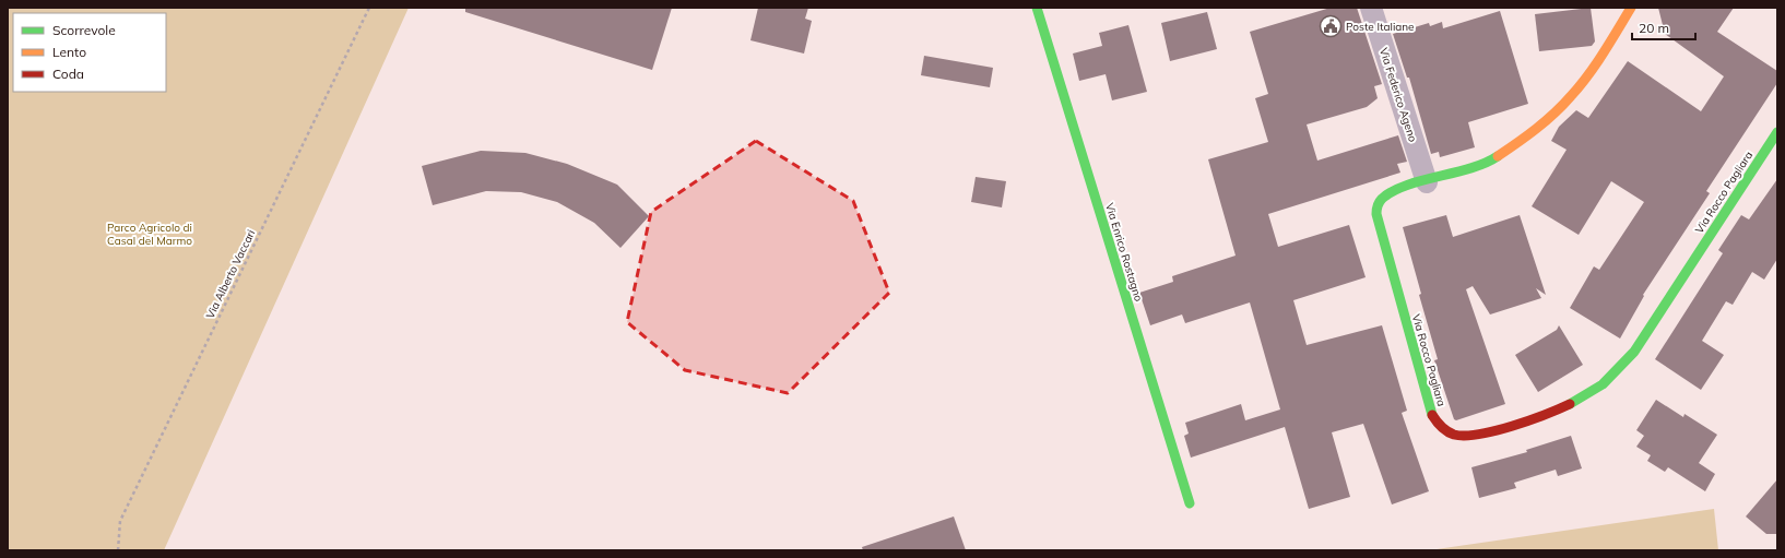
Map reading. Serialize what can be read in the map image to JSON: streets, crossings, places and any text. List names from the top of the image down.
{
  "streets": {
    "street": ["Via Federico Ageno", "Via Rocco Pagliara", "Via Enrico Rostagno"],
    "path": ["Via Alberto Vaccari"]
  },
  "crossings": [
    ["Via Federico Ageno", "Via Rocco Pagliara"]
  ],
  "parks": ["Parco Agricolo di Casal del Marmo"],
  "places": {
    "public building": ["Poste Italiane"]
  },
  "legend": ["Scorrevole", "Lento", "Coda"],
  "scale_bar": "20 m"
}
